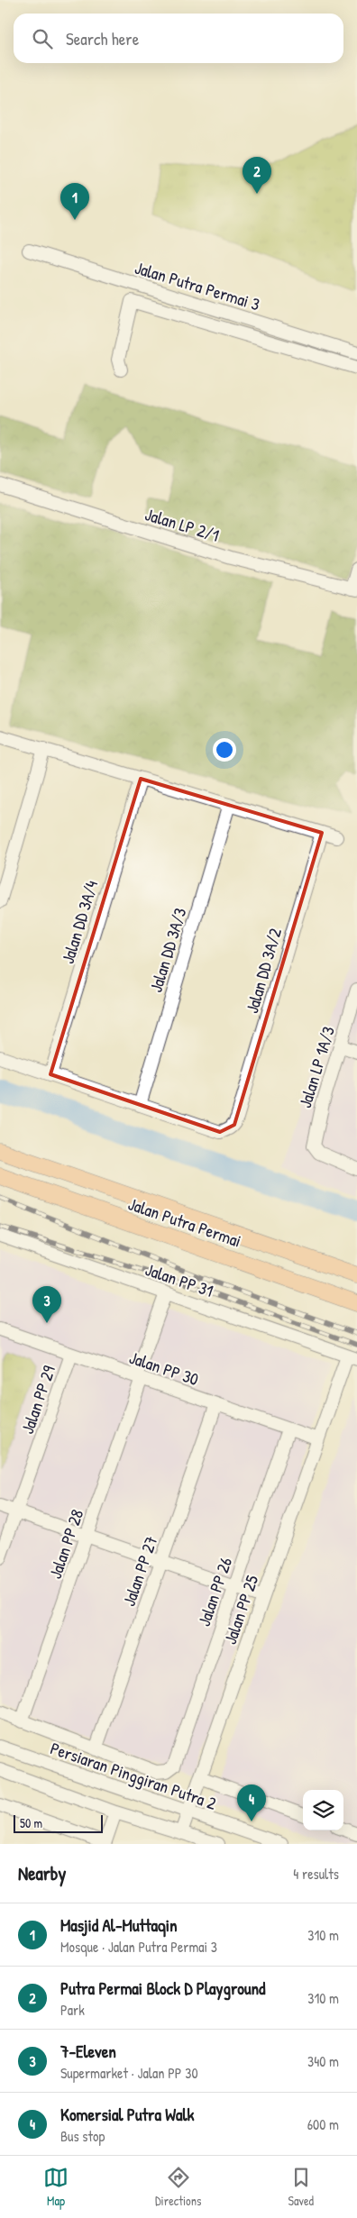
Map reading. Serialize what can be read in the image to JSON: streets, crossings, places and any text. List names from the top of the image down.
{
  "streets": {
    "main road": ["Jalan Putra Permai"],
    "street": [
      "Jalan Putra Permai 3",
      "Jalan LP 2/1",
      "Jalan DD 3A/4",
      "Jalan DD 3A/3",
      "Jalan DD 3A/2",
      "Jalan LP 1A/3",
      "Jalan PP 31",
      "Jalan PP 30",
      "Jalan PP 29",
      "Jalan PP 28",
      "Jalan PP 27",
      "Jalan PP 26",
      "Jalan PP 25",
      "Persiaran Pinggiran Putra 2"
    ]
  },
  "crossings": [
    ["Jalan DD 3A/3", "Jalan DD 3A/2"],
    ["Jalan PP 31", "Jalan PP 28"],
    ["Jalan PP 31", "Jalan PP 25"],
    ["Jalan PP 30", "Jalan PP 29"],
    ["Jalan PP 30", "Jalan PP 28"],
    ["Jalan PP 30", "Jalan PP 27"],
    ["Jalan PP 30", "Jalan PP 26"],
    ["Jalan PP 30", "Jalan PP 25"],
    ["Jalan PP 27", "Jalan PP 26"],
    ["Jalan PP 25", "Persiaran Pinggiran Putra 2"]
  ],
  "scale_bar": "50 m",
  "page": {
    "search": "Search here",
    "pins": [
      "2",
      "1",
      "3",
      "4"
    ],
    "scale": "50 m",
    "heading": ["Nearby", "4 results"],
    "list": [
      {
        "mark": "1",
        "name": "Masjid Al-Muttaqin",
        "note": "Mosque · Jalan Putra Permai 3",
        "value": "310 m"
      },
      {
        "mark": "2",
        "name": "Putra Permai Block D Playground",
        "note": "Park",
        "value": "310 m"
      },
      {
        "mark": "3",
        "name": "7-Eleven",
        "note": "Supermarket · Jalan PP 30",
        "value": "340 m"
      },
      {
        "mark": "4",
        "name": "Komersial Putra Walk",
        "note": "Bus stop",
        "value": "600 m"
      }
    ],
    "nav": ["Map", "Directions", "Saved"]
  }
}
